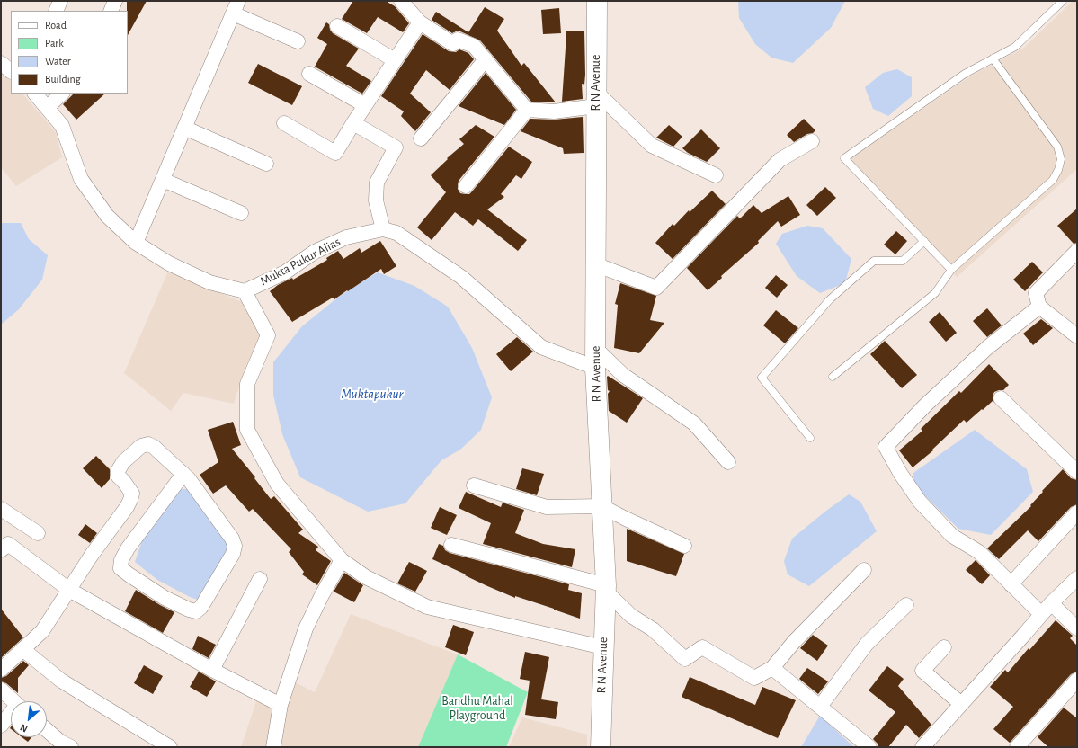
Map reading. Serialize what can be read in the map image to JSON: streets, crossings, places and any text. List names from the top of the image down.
{
  "streets": {
    "main road": ["R N Avenue"],
    "street": ["Mukta Pukur Alias"]
  },
  "crossings": [
    ["R N Avenue", "Mukta Pukur Alias"]
  ],
  "water": ["Muktapukur"],
  "parks": ["Bandhu Mahal Playground"],
  "legend": [
    "Road",
    "Park",
    "Water",
    "Building"
  ],
  "north": "bottom left"
}
